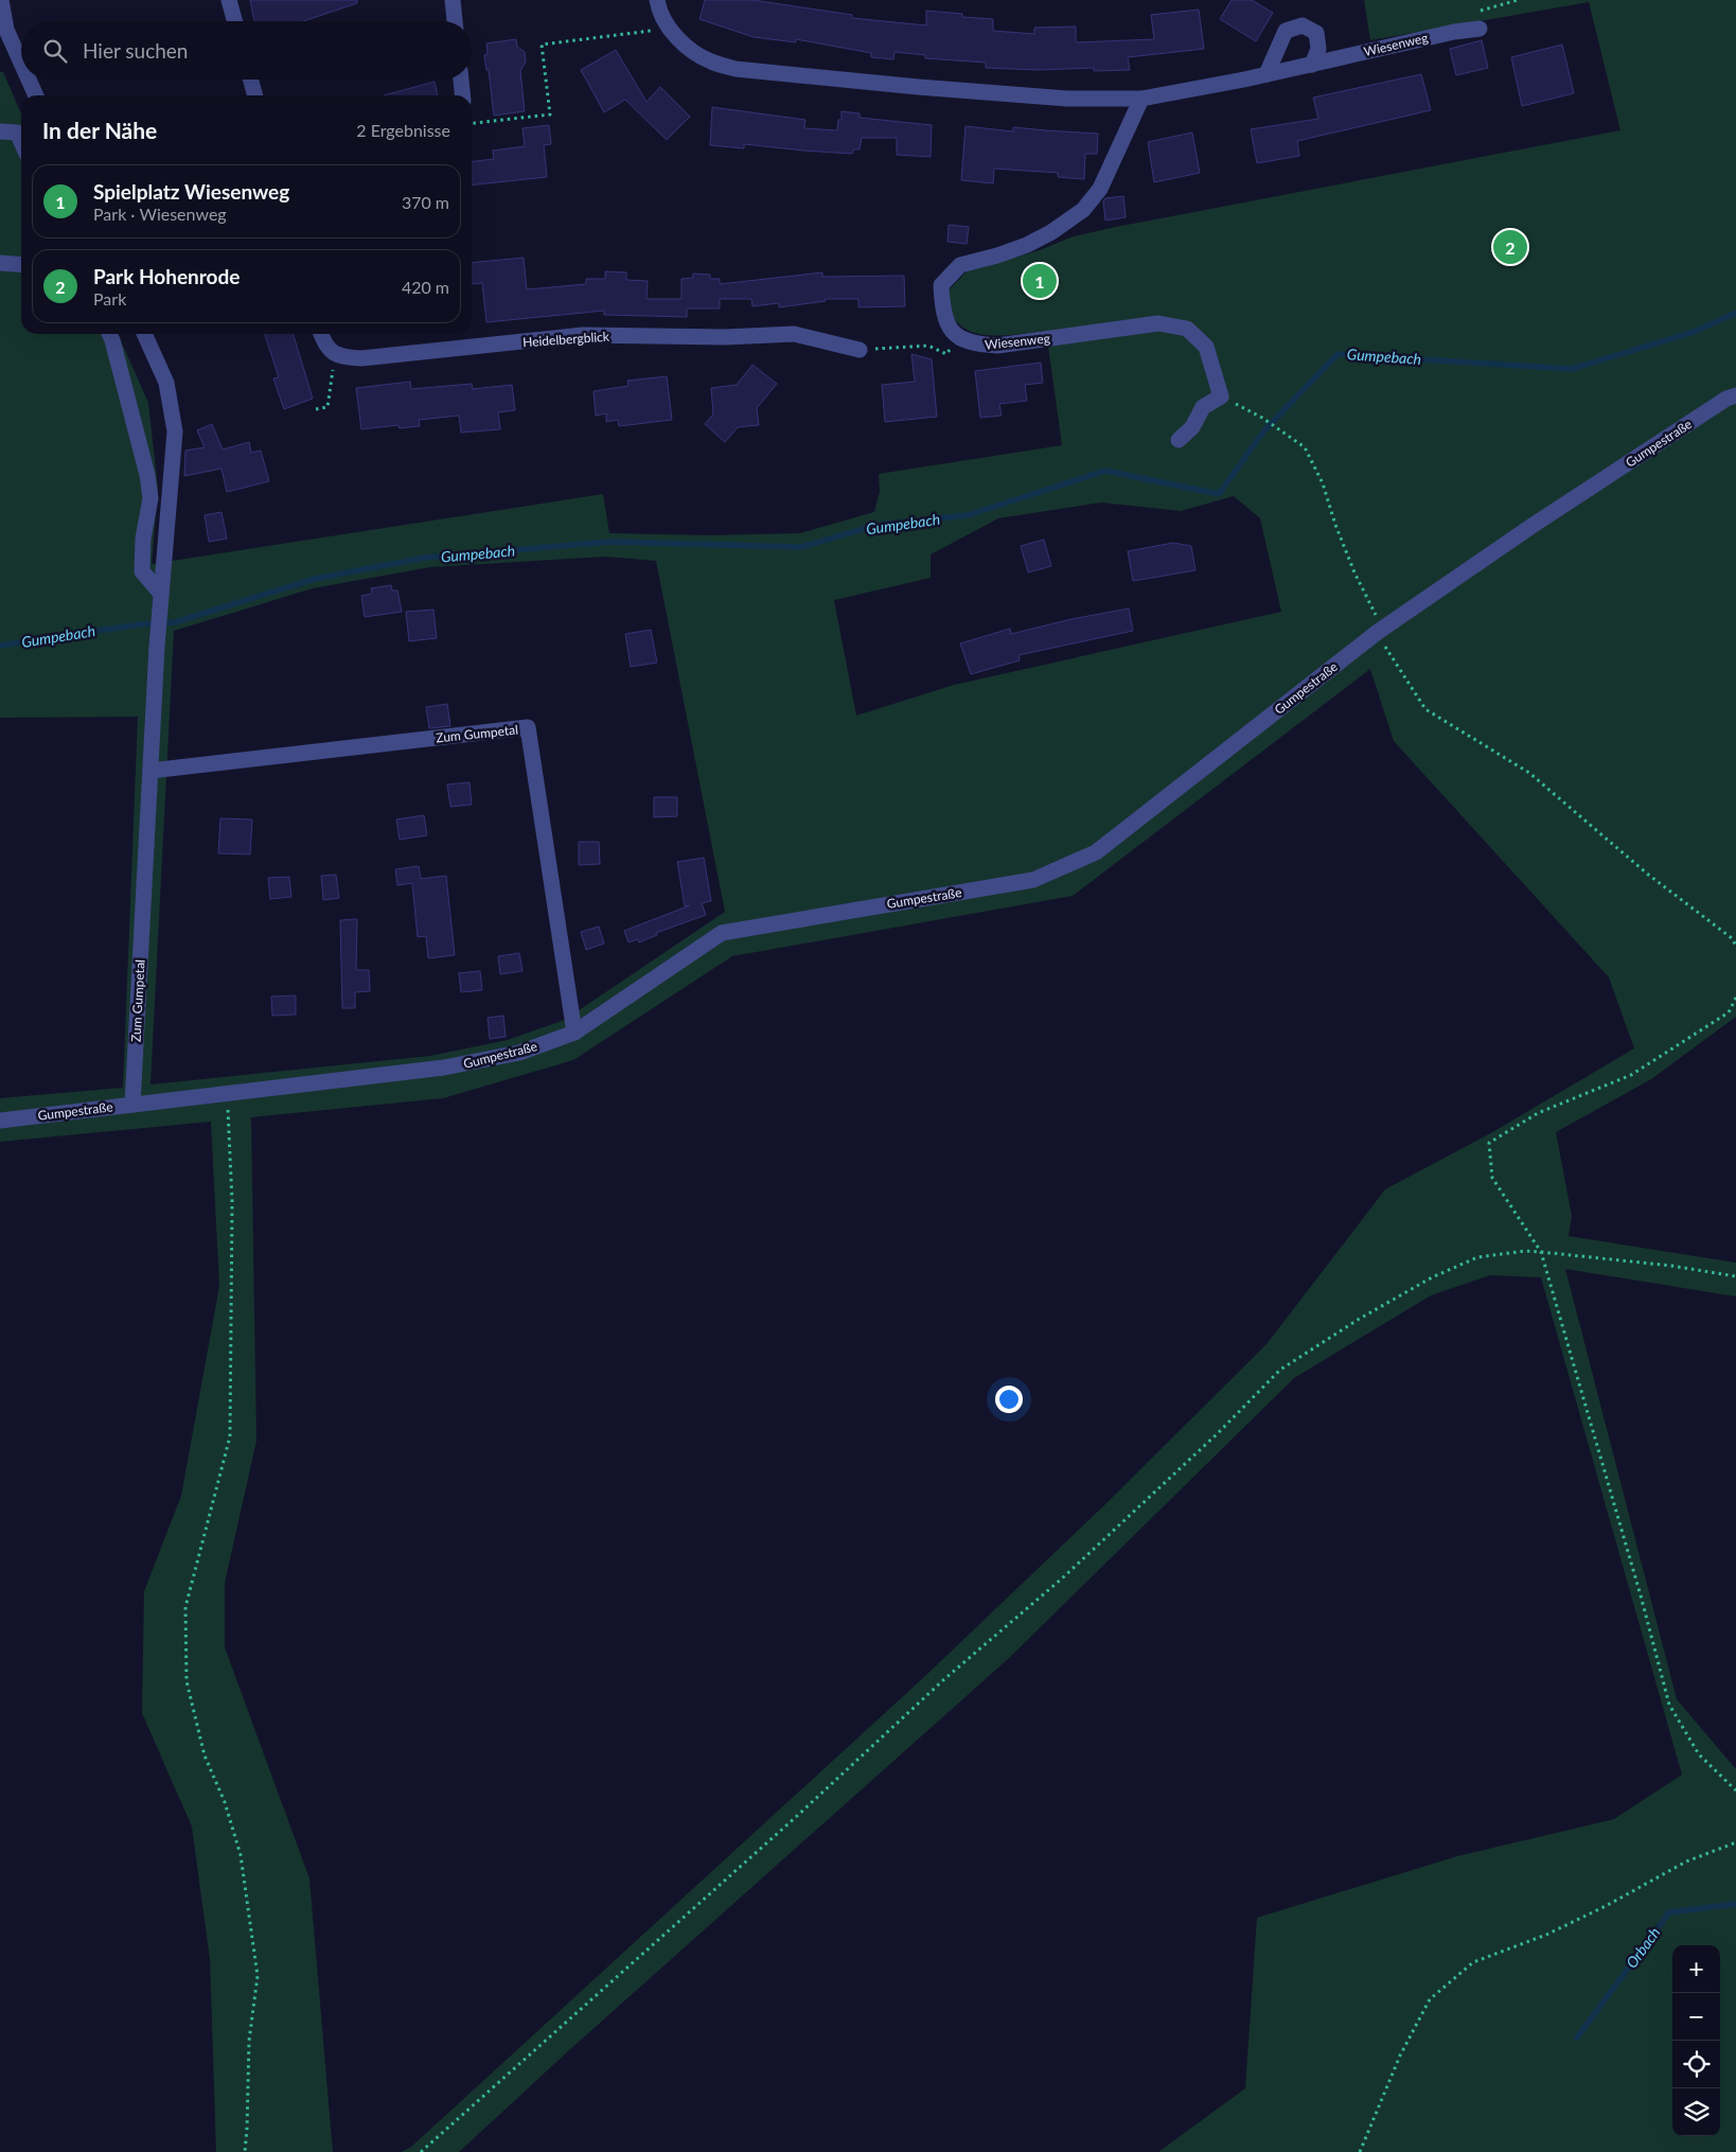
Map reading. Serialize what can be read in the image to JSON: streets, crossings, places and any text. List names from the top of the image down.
{
  "streets": {
    "street": [
      "Wiesenweg",
      "Heidelbergblick",
      "Gumpestraße",
      "Zum Gumpetal"
    ]
  },
  "crossings": [
    ["Gumpestraße", "Zum Gumpetal"]
  ],
  "water": ["Gumpebach", "Orbach"],
  "page": {
    "search": "Hier suchen",
    "heading": ["In der Nähe", "2 Ergebnisse"],
    "list": [
      {
        "mark": "1",
        "name": "Spielplatz Wiesenweg",
        "note": "Park · Wiesenweg",
        "value": "370 m"
      },
      {
        "mark": "2",
        "name": "Park Hohenrode",
        "note": "Park",
        "value": "420 m"
      }
    ],
    "pins": ["2", "1"],
    "map_buttons": ["+", "−"]
  }
}
